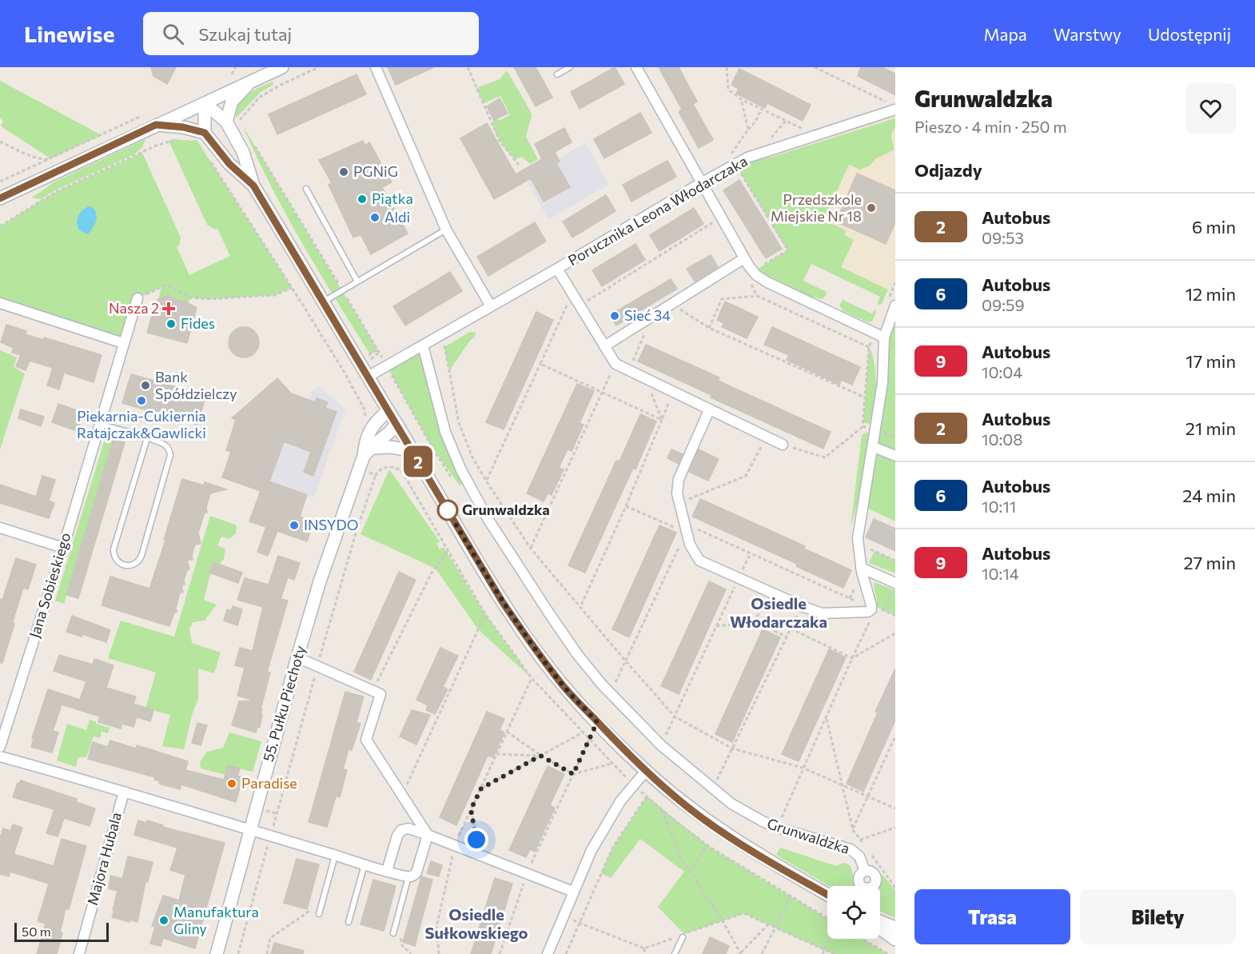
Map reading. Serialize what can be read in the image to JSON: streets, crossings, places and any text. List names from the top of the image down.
{
  "streets": {
    "street": [
      "Porucznika Leona Włodarczaka",
      "Jana Sobieskiego",
      "55. Pułku Piechoty",
      "Grunwaldzka",
      "Majora Hubala"
    ]
  },
  "crossings": [
    ["Porucznika Leona Włodarczaka", "Grunwaldzka"]
  ],
  "districts": ["Osiedle Włodarczaka", "Osiedle Sułkowskiego"],
  "places": {
    "other": [
      "PGNiG",
      "Piątka",
      "Przedszkole Miejskie Nr 18",
      "Aldi",
      "Sieć 34",
      "Fides",
      "Bank Spółdzielczy",
      "Piekarnia-Cukiernia Ratajczak&Gawlicki",
      "Grunwaldzka",
      "INSYDO",
      "Paradise",
      "Manufaktura Gliny"
    ],
    "health": ["Nasza 2"]
  },
  "lines": ["bus line 2"],
  "scale_bar": "50 m",
  "page": {
    "header": "Linewise",
    "search": "Szukaj tutaj",
    "nav": ["Mapa", "Warstwy", "Udostępnij"],
    "on_map": "2",
    "heading": [
      ["Grunwaldzka", "Pieszo · 4 min · 250 m"],
      "Odjazdy"
    ],
    "list": [
      {
        "mark": "2",
        "name": "Autobus",
        "note": "09:53",
        "value": "6 min"
      },
      {
        "mark": "6",
        "name": "Autobus",
        "note": "09:59",
        "value": "12 min"
      },
      {
        "mark": "9",
        "name": "Autobus",
        "note": "10:04",
        "value": "17 min"
      },
      {
        "mark": "2",
        "name": "Autobus",
        "note": "10:08",
        "value": "21 min"
      },
      {
        "mark": "6",
        "name": "Autobus",
        "note": "10:11",
        "value": "24 min"
      },
      {
        "mark": "9",
        "name": "Autobus",
        "note": "10:14",
        "value": "27 min"
      }
    ],
    "buttons": ["Trasa", "Bilety"],
    "scale": "50 m"
  }
}
